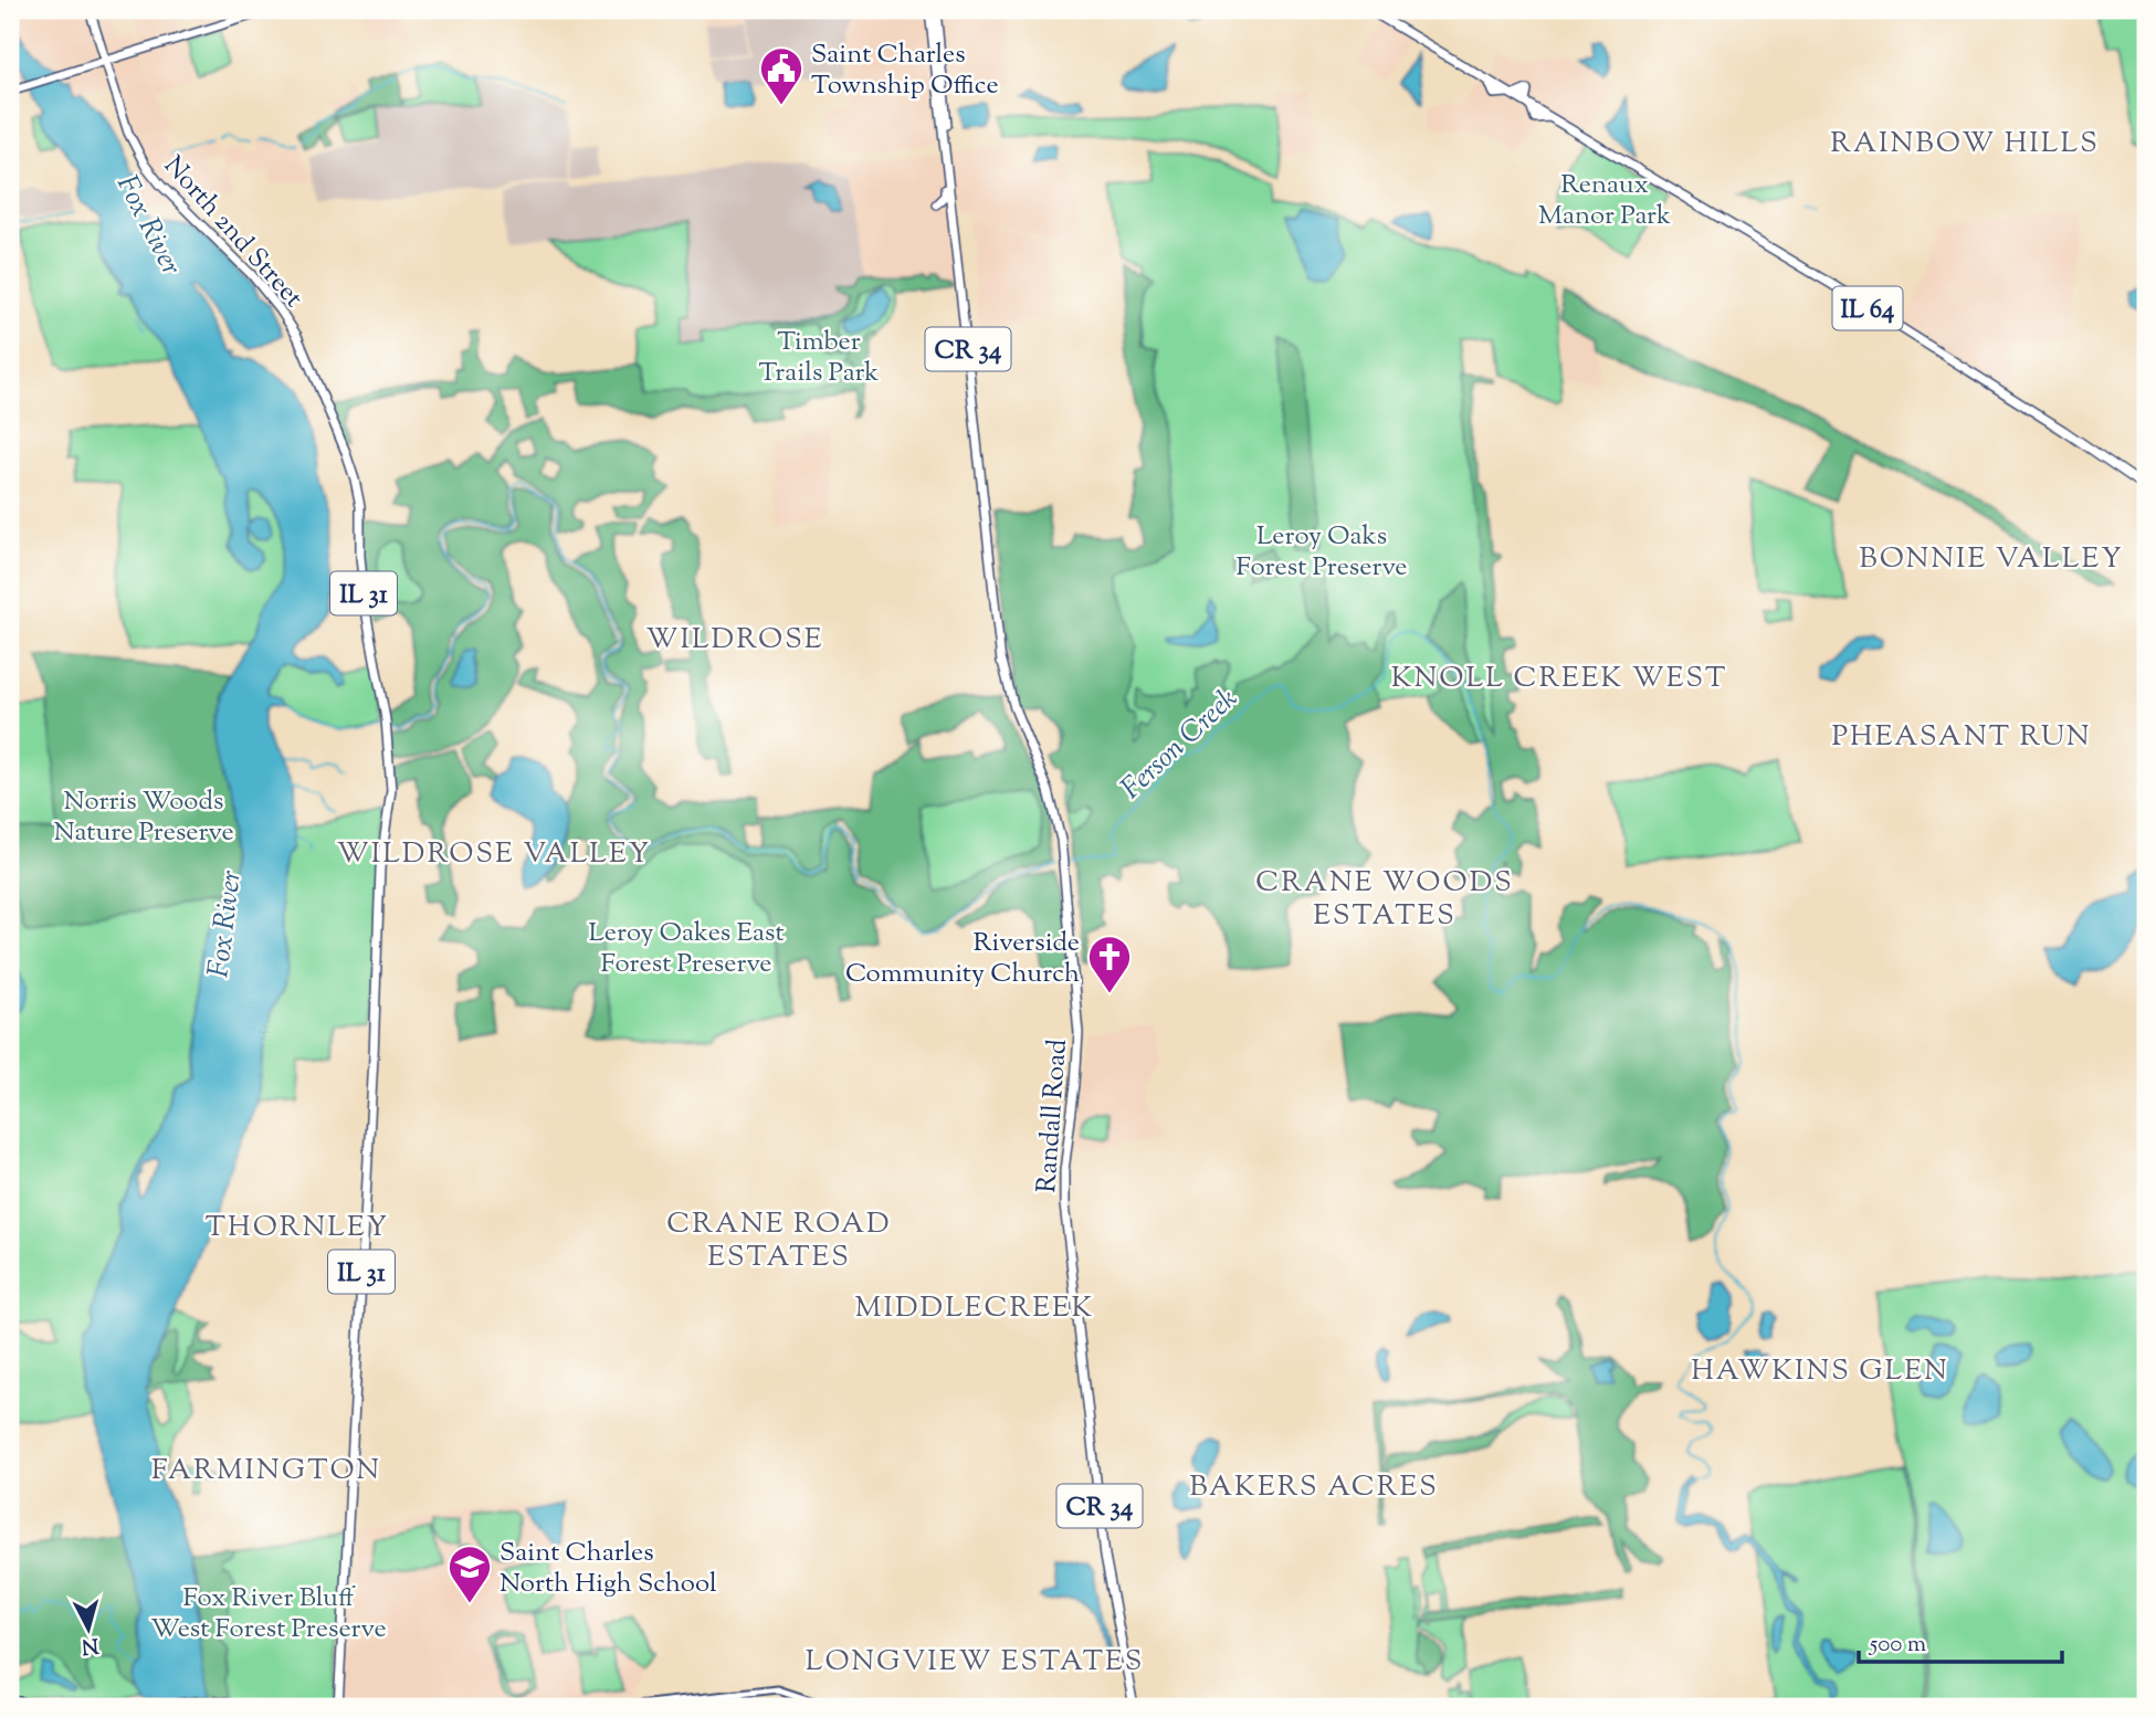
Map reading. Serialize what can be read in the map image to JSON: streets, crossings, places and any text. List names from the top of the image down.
{
  "streets": {
    "main road": [
      "North 2nd Street",
      "IL 64",
      "CR 34",
      "IL 31",
      "Randall Road"
    ]
  },
  "crossings": [
    ["North 2nd Street", "IL 31"],
    ["CR 34", "Randall Road"]
  ],
  "districts": [
    "RAINBOW HILLS",
    "BONNIE VALLEY",
    "WILDROSE",
    "KNOLL CREEK WEST",
    "PHEASANT RUN",
    "WILDROSE VALLEY",
    "CRANE WOODS ESTATES",
    "CRANE ROAD ESTATES",
    "THORNLEY",
    "MIDDLECREEK",
    "HAWKINS GLEN",
    "FARMINGTON",
    "BAKERS ACRES",
    "LONGVIEW ESTATES"
  ],
  "water": ["Fox River", "Ferson Creek"],
  "parks": [
    "Renaux Manor Park",
    "Timber Trails Park",
    "Leroy Oaks Forest Preserve",
    "Norris Woods Nature Preserve",
    "Leroy Oakes East Forest Preserve",
    "Fox River Bluff West Forest Preserve"
  ],
  "places": {
    "public building": ["Saint Charles Township Office"],
    "church": ["Riverside Community Church"],
    "school or university": ["Saint Charles North High School"]
  },
  "scale_bar": "500 m",
  "north": "bottom"
}
